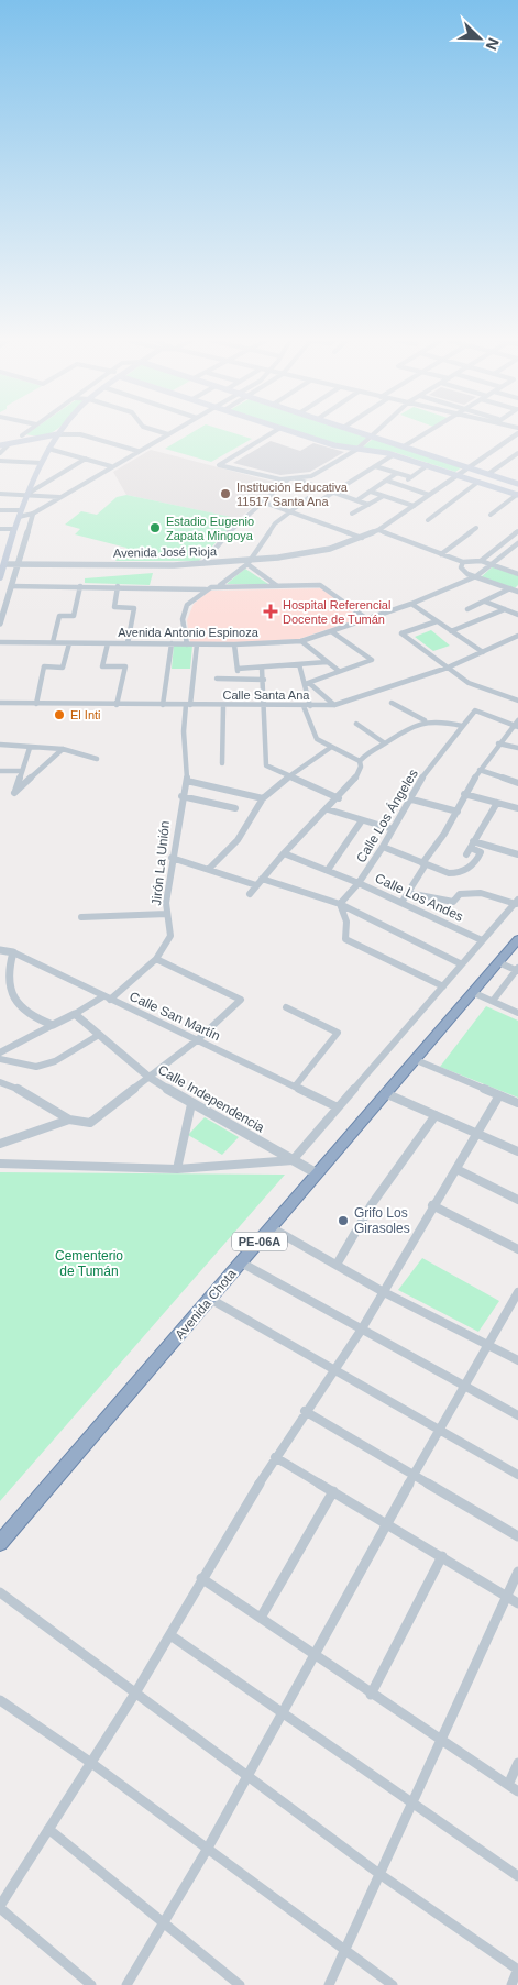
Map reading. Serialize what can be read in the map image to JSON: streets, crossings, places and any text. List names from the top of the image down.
{
  "streets": {
    "highway": ["PE-06A", "Avenida Chota"],
    "street": [
      "Avenida José Rioja",
      "Avenida Antonio Espinoza",
      "Calle Santa Ana",
      "Calle Los Ángeles",
      "Jirón La Unión",
      "Calle Los Andes",
      "Calle San Martín",
      "Calle Independencia"
    ]
  },
  "crossings": [
    ["Avenida Antonio Espinoza", "Jirón La Unión"],
    ["Calle Santa Ana", "Jirón La Unión"],
    ["Calle Los Ángeles", "Calle Los Andes"],
    ["Jirón La Unión", "Calle San Martín"],
    ["Jirón La Unión", "Calle Independencia"],
    ["Calle Independencia", "Avenida Chota"]
  ],
  "parks": ["Cementerio de Tumán"],
  "places": {
    "other": [
      "Institución Educativa 11517 Santa Ana",
      "Estadio Eugenio Zapata Mingoya",
      "El Inti",
      "Grifo Los Girasoles"
    ],
    "health": ["Hospital Referencial Docente de Tumán"]
  },
  "north": "bottom right"
}
